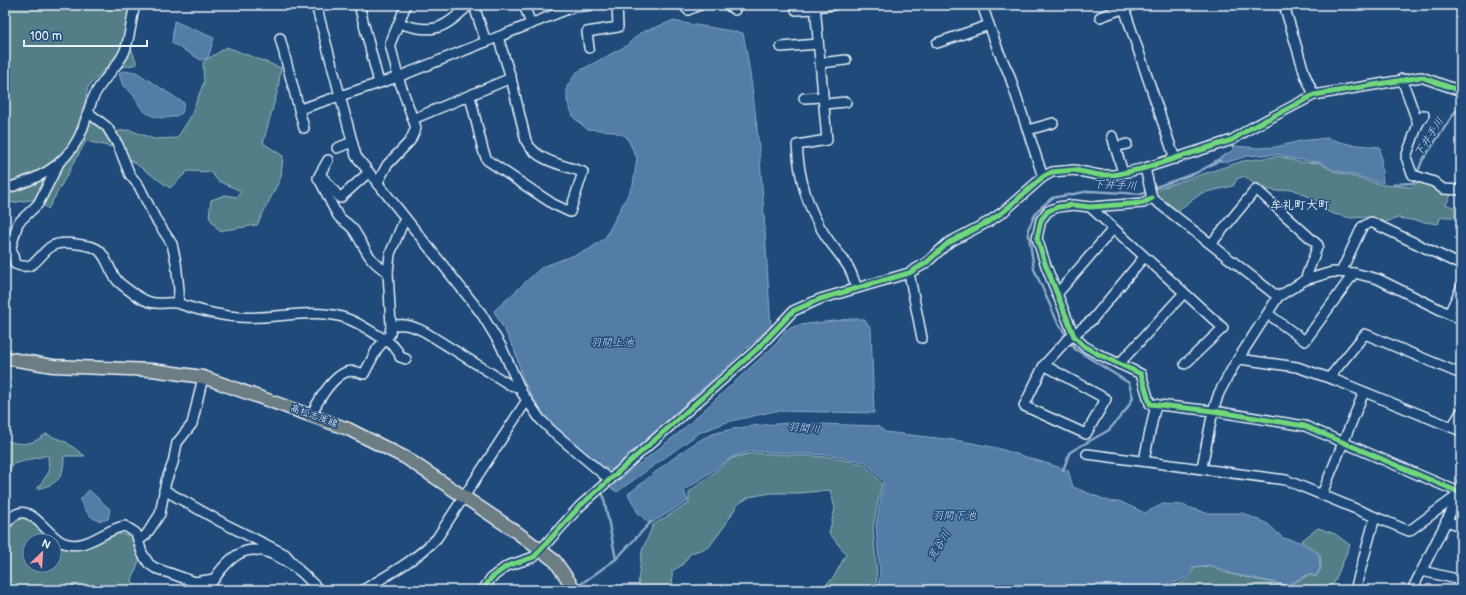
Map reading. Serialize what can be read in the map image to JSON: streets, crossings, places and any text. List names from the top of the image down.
{
  "streets": {
    "main road": ["高松志度線"]
  },
  "districts": ["牟礼町大町"],
  "water": [
    "下井手川",
    "羽間上池",
    "羽間川",
    "羽間下池",
    "荒谷川"
  ],
  "scale_bar": "100 m",
  "north": "top right"
}
